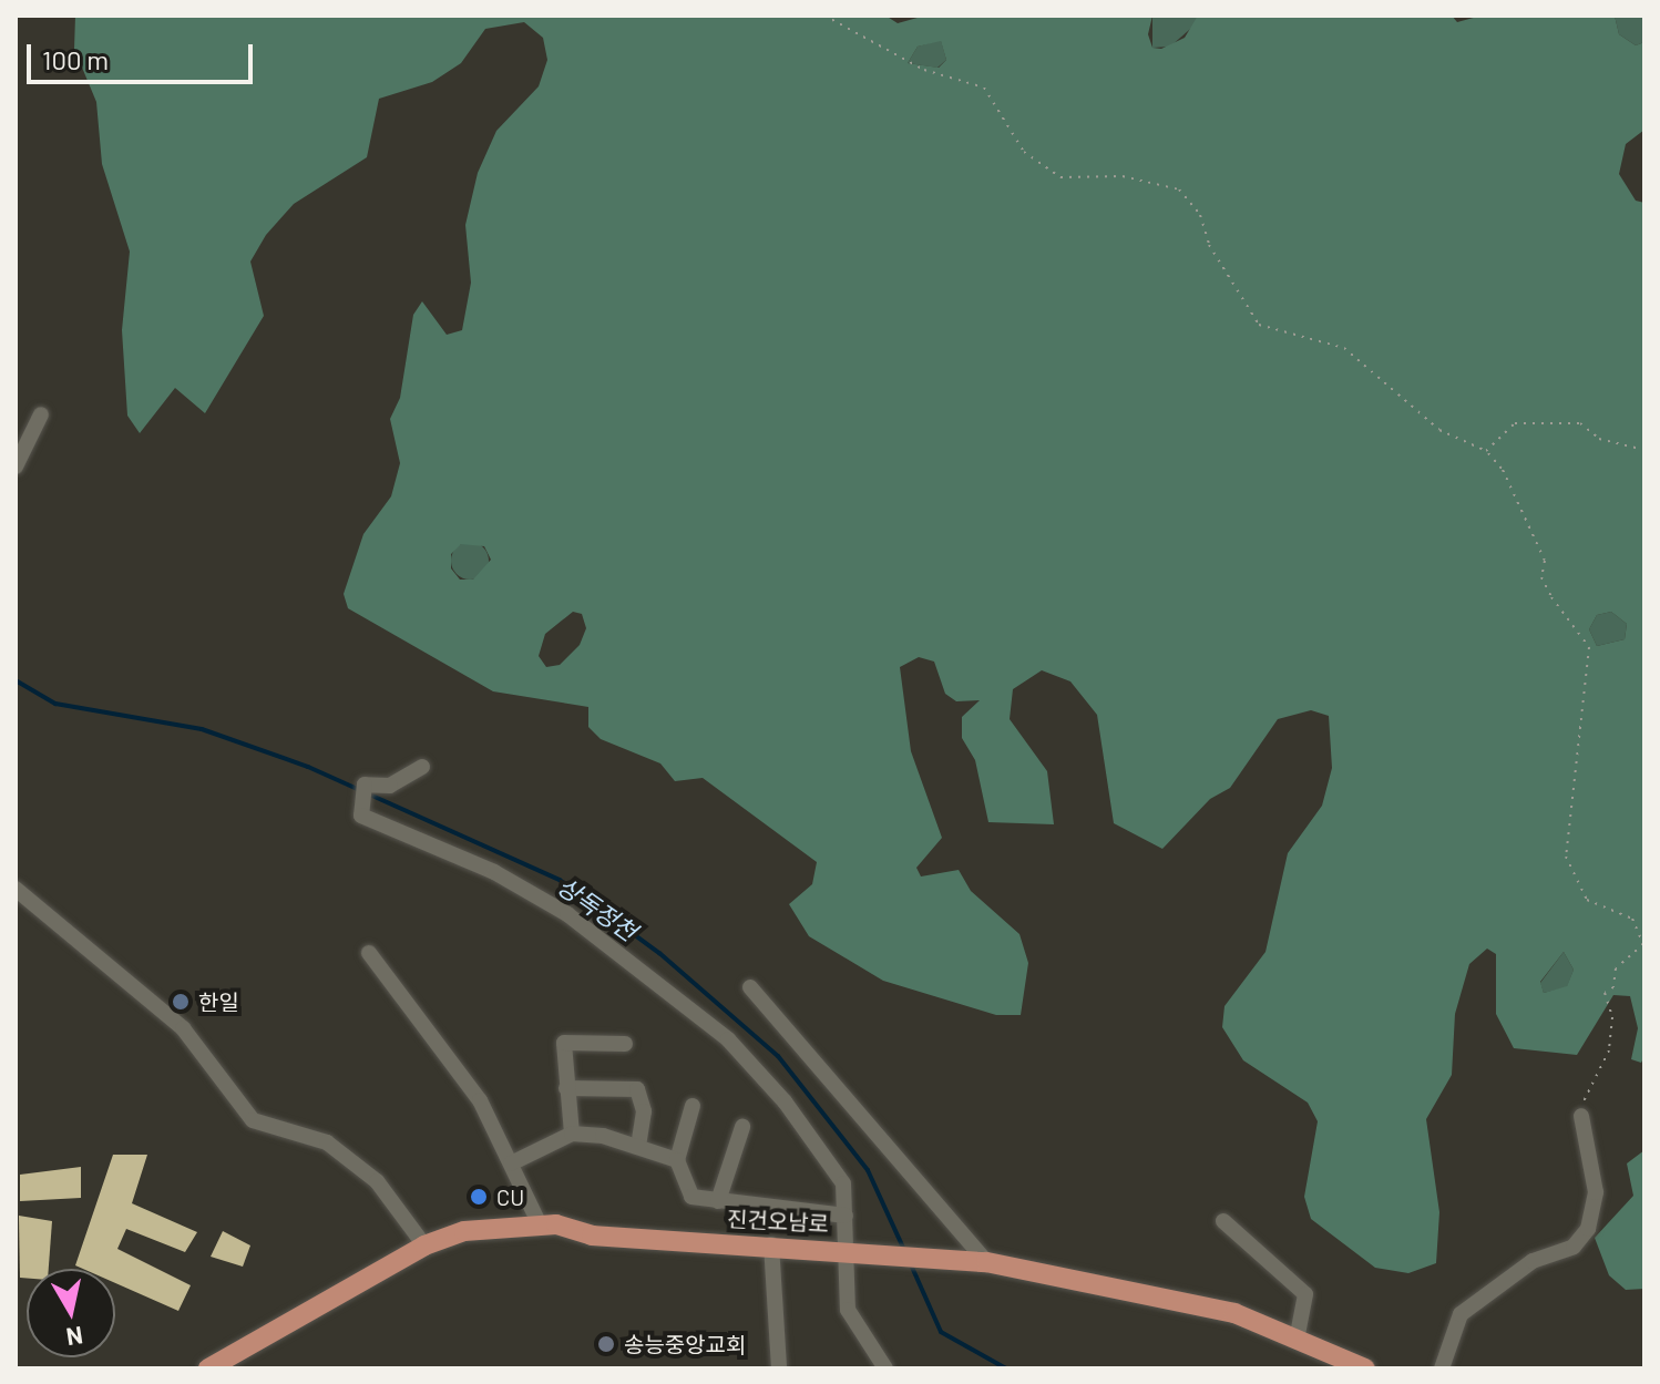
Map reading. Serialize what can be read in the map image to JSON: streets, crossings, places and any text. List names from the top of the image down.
{
  "streets": {
    "main road": ["진건오남로"]
  },
  "water": ["상독정천"],
  "places": ["한일", "CU", "송능중앙교회"],
  "scale_bar": "100 m",
  "north": "bottom"
}
